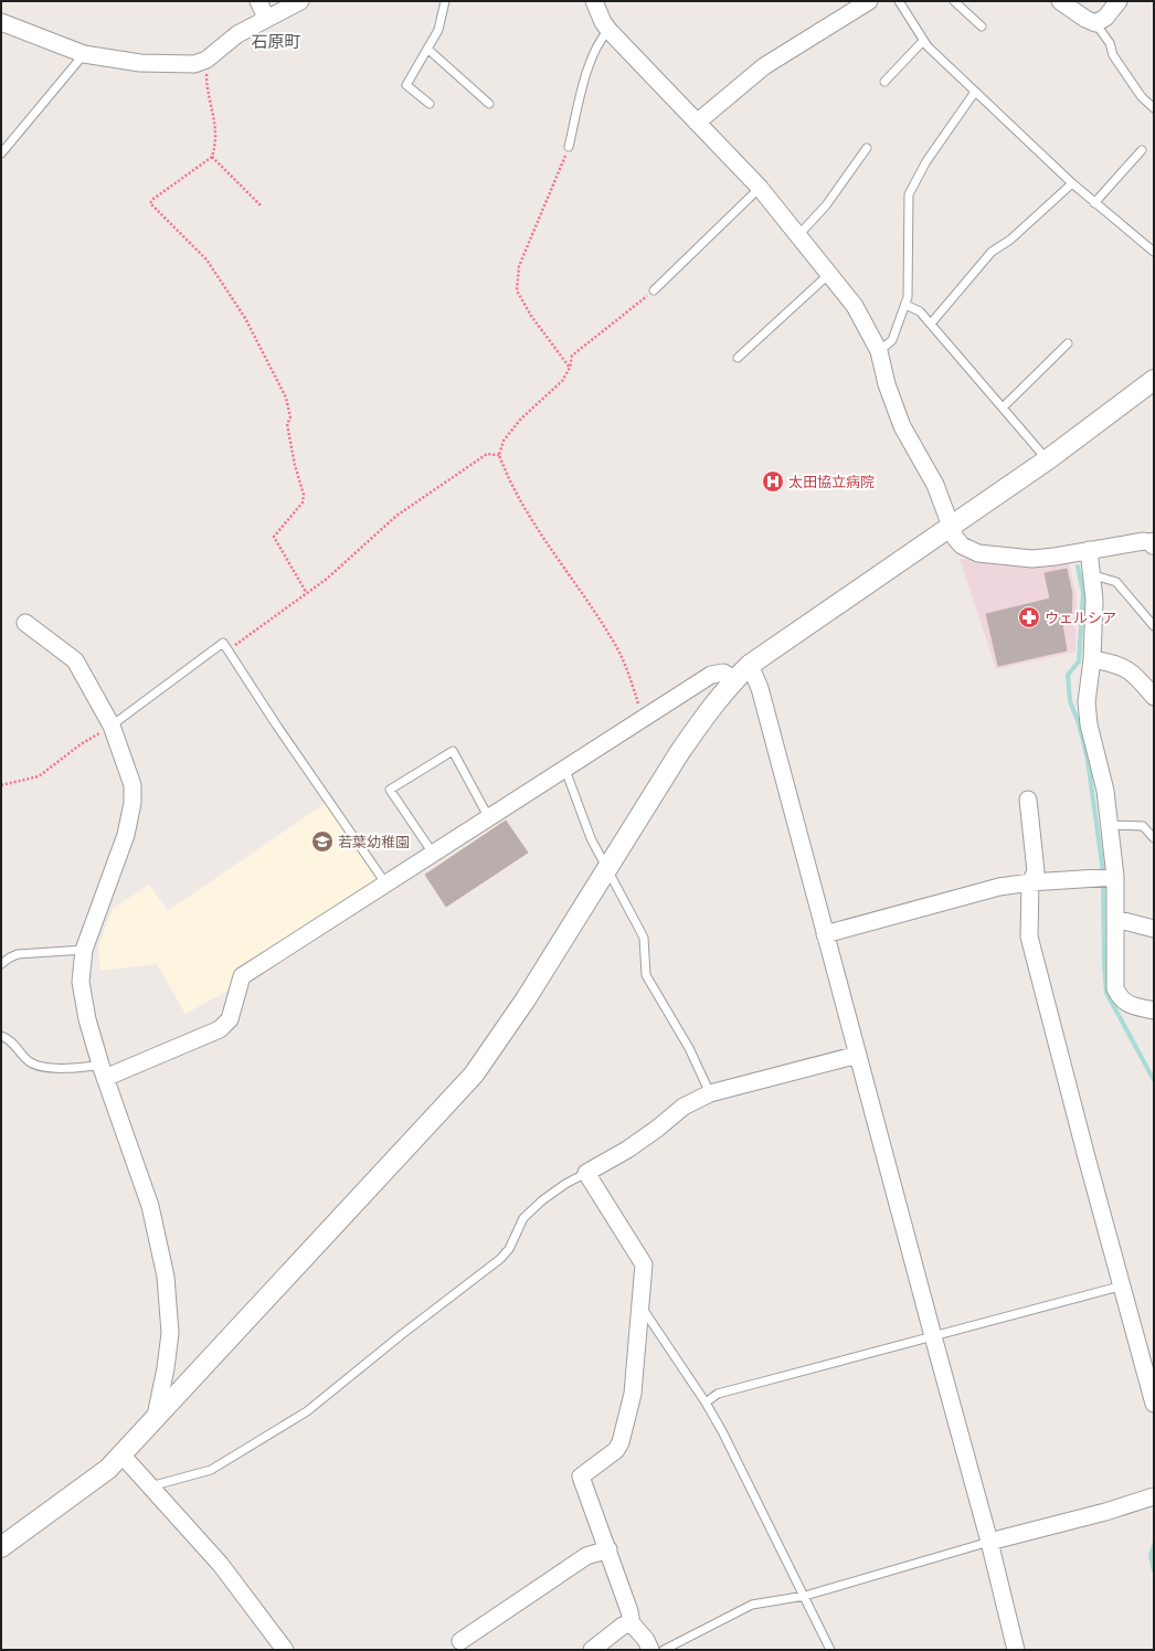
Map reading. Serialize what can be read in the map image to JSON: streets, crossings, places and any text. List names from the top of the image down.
{
  "districts": ["石原町"],
  "places": {
    "hospital": ["太田協立病院"],
    "pharmacy": ["ウェルシア"],
    "school or university": ["若葉幼稚園"]
  }
}
